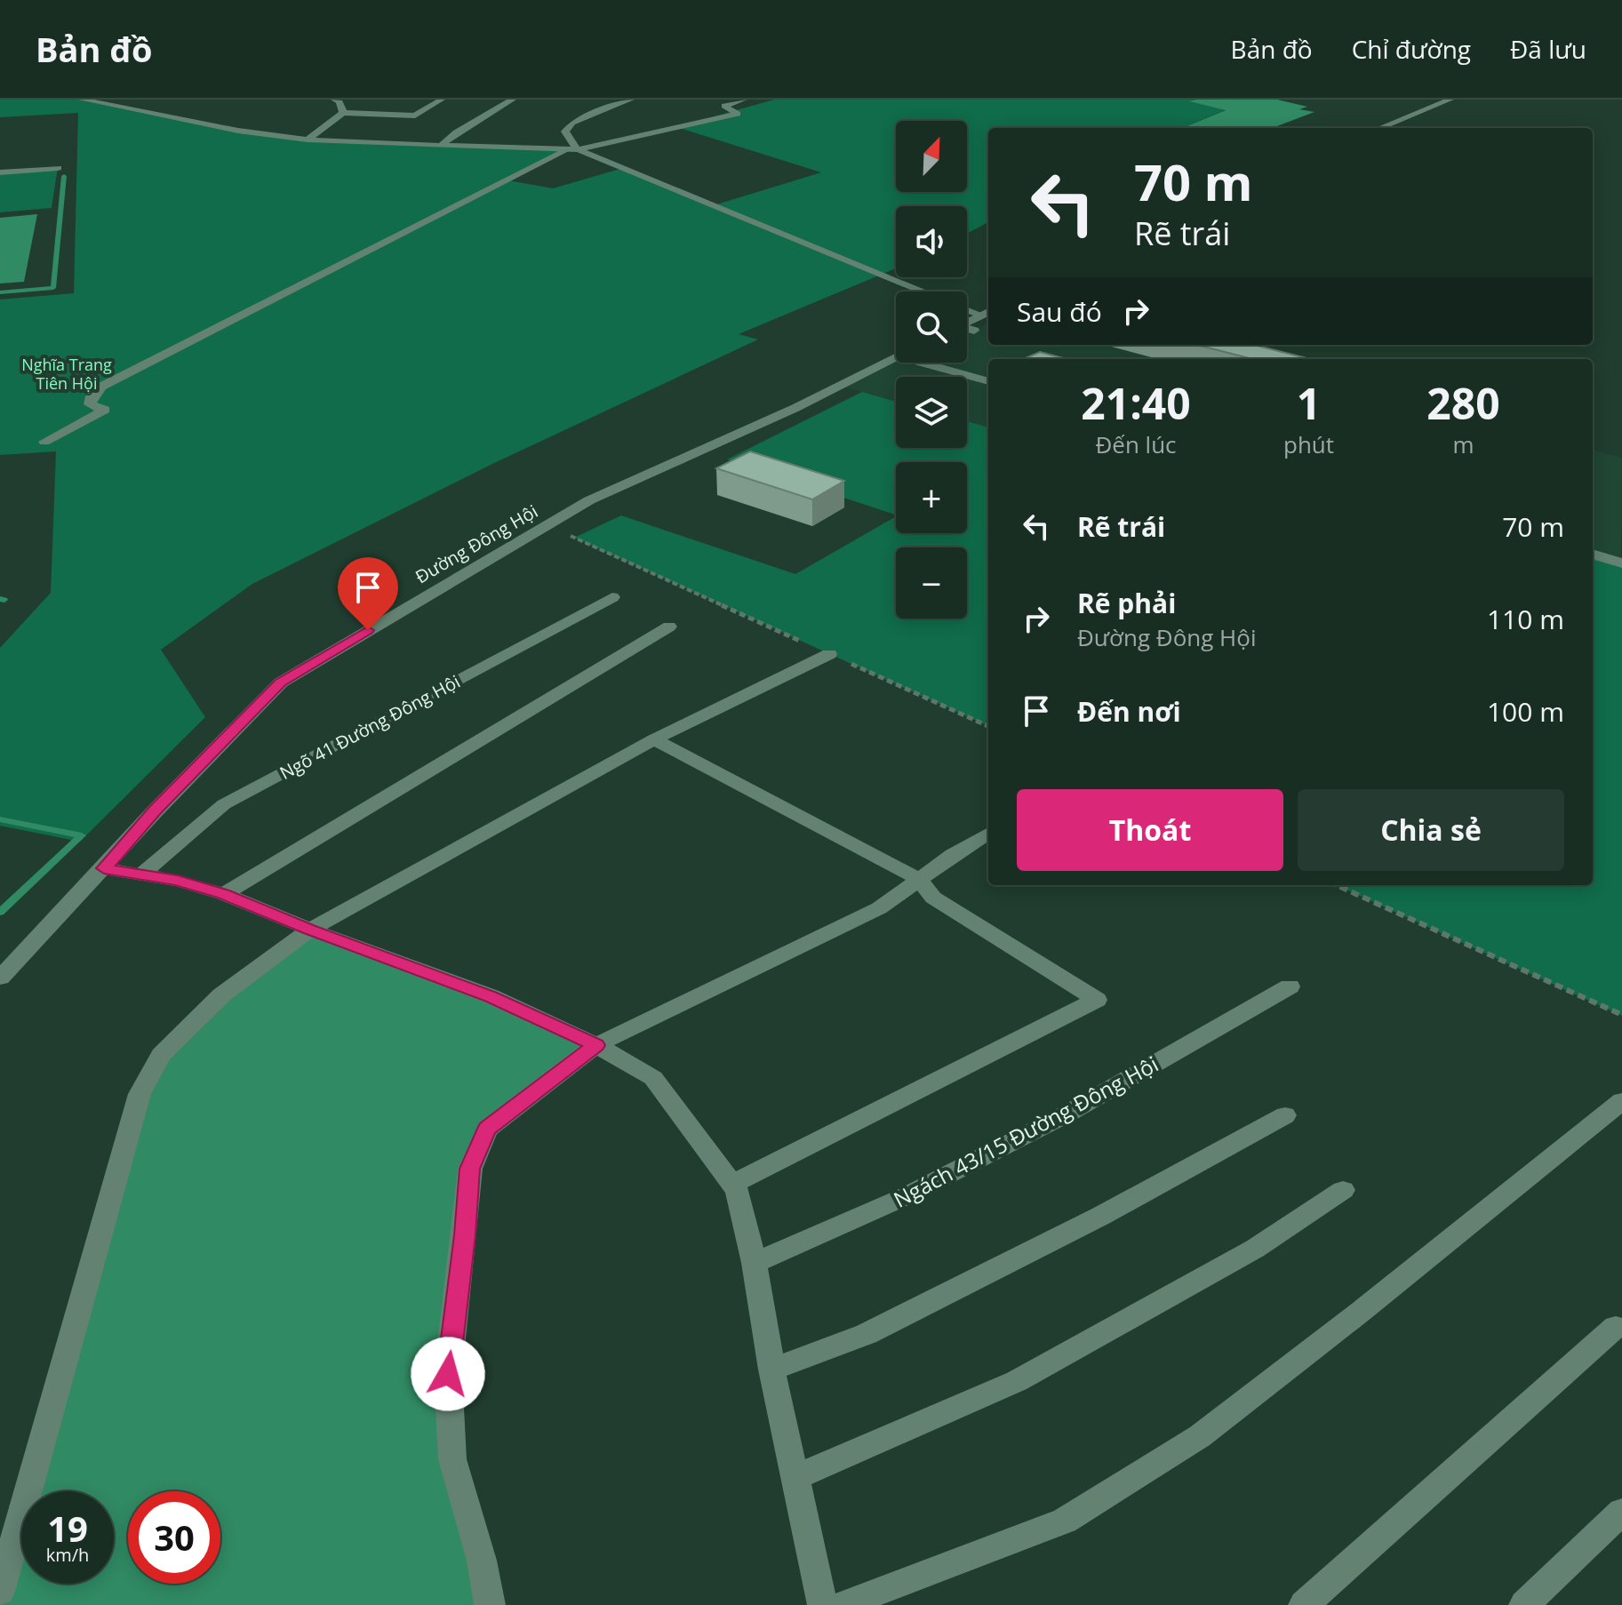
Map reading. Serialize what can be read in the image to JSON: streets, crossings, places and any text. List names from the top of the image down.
{
  "streets": {
    "street": ["Đường Đông Hội", "Ngõ 41 Đường Đông Hội", "Ngách 43/15 Đường Đông Hội"]
  },
  "parks": ["Nghĩa Trang Tiên Hội"],
  "north": "top right",
  "page": {
    "header": "Bản đồ",
    "nav": ["Bản đồ", "Chỉ đường", "Đã lưu"],
    "map_buttons": ["+", "−"],
    "turn": ["70 m", "Rẽ trái"],
    "then": "Sau đó",
    "eta": [
      "21:40",
      "Đến lúc",
      "1",
      "phút",
      "280",
      "m"
    ],
    "list": [
      {
        "name": "Rẽ trái",
        "value": "70 m"
      },
      {
        "name": "Rẽ phải",
        "note": "Đường Đông Hội",
        "value": "110 m"
      },
      {
        "name": "Đến nơi",
        "value": "100 m"
      }
    ],
    "buttons": ["Thoát", "Chia sẻ"],
    "speed": "19 km/h",
    "limit": "30"
  }
}
